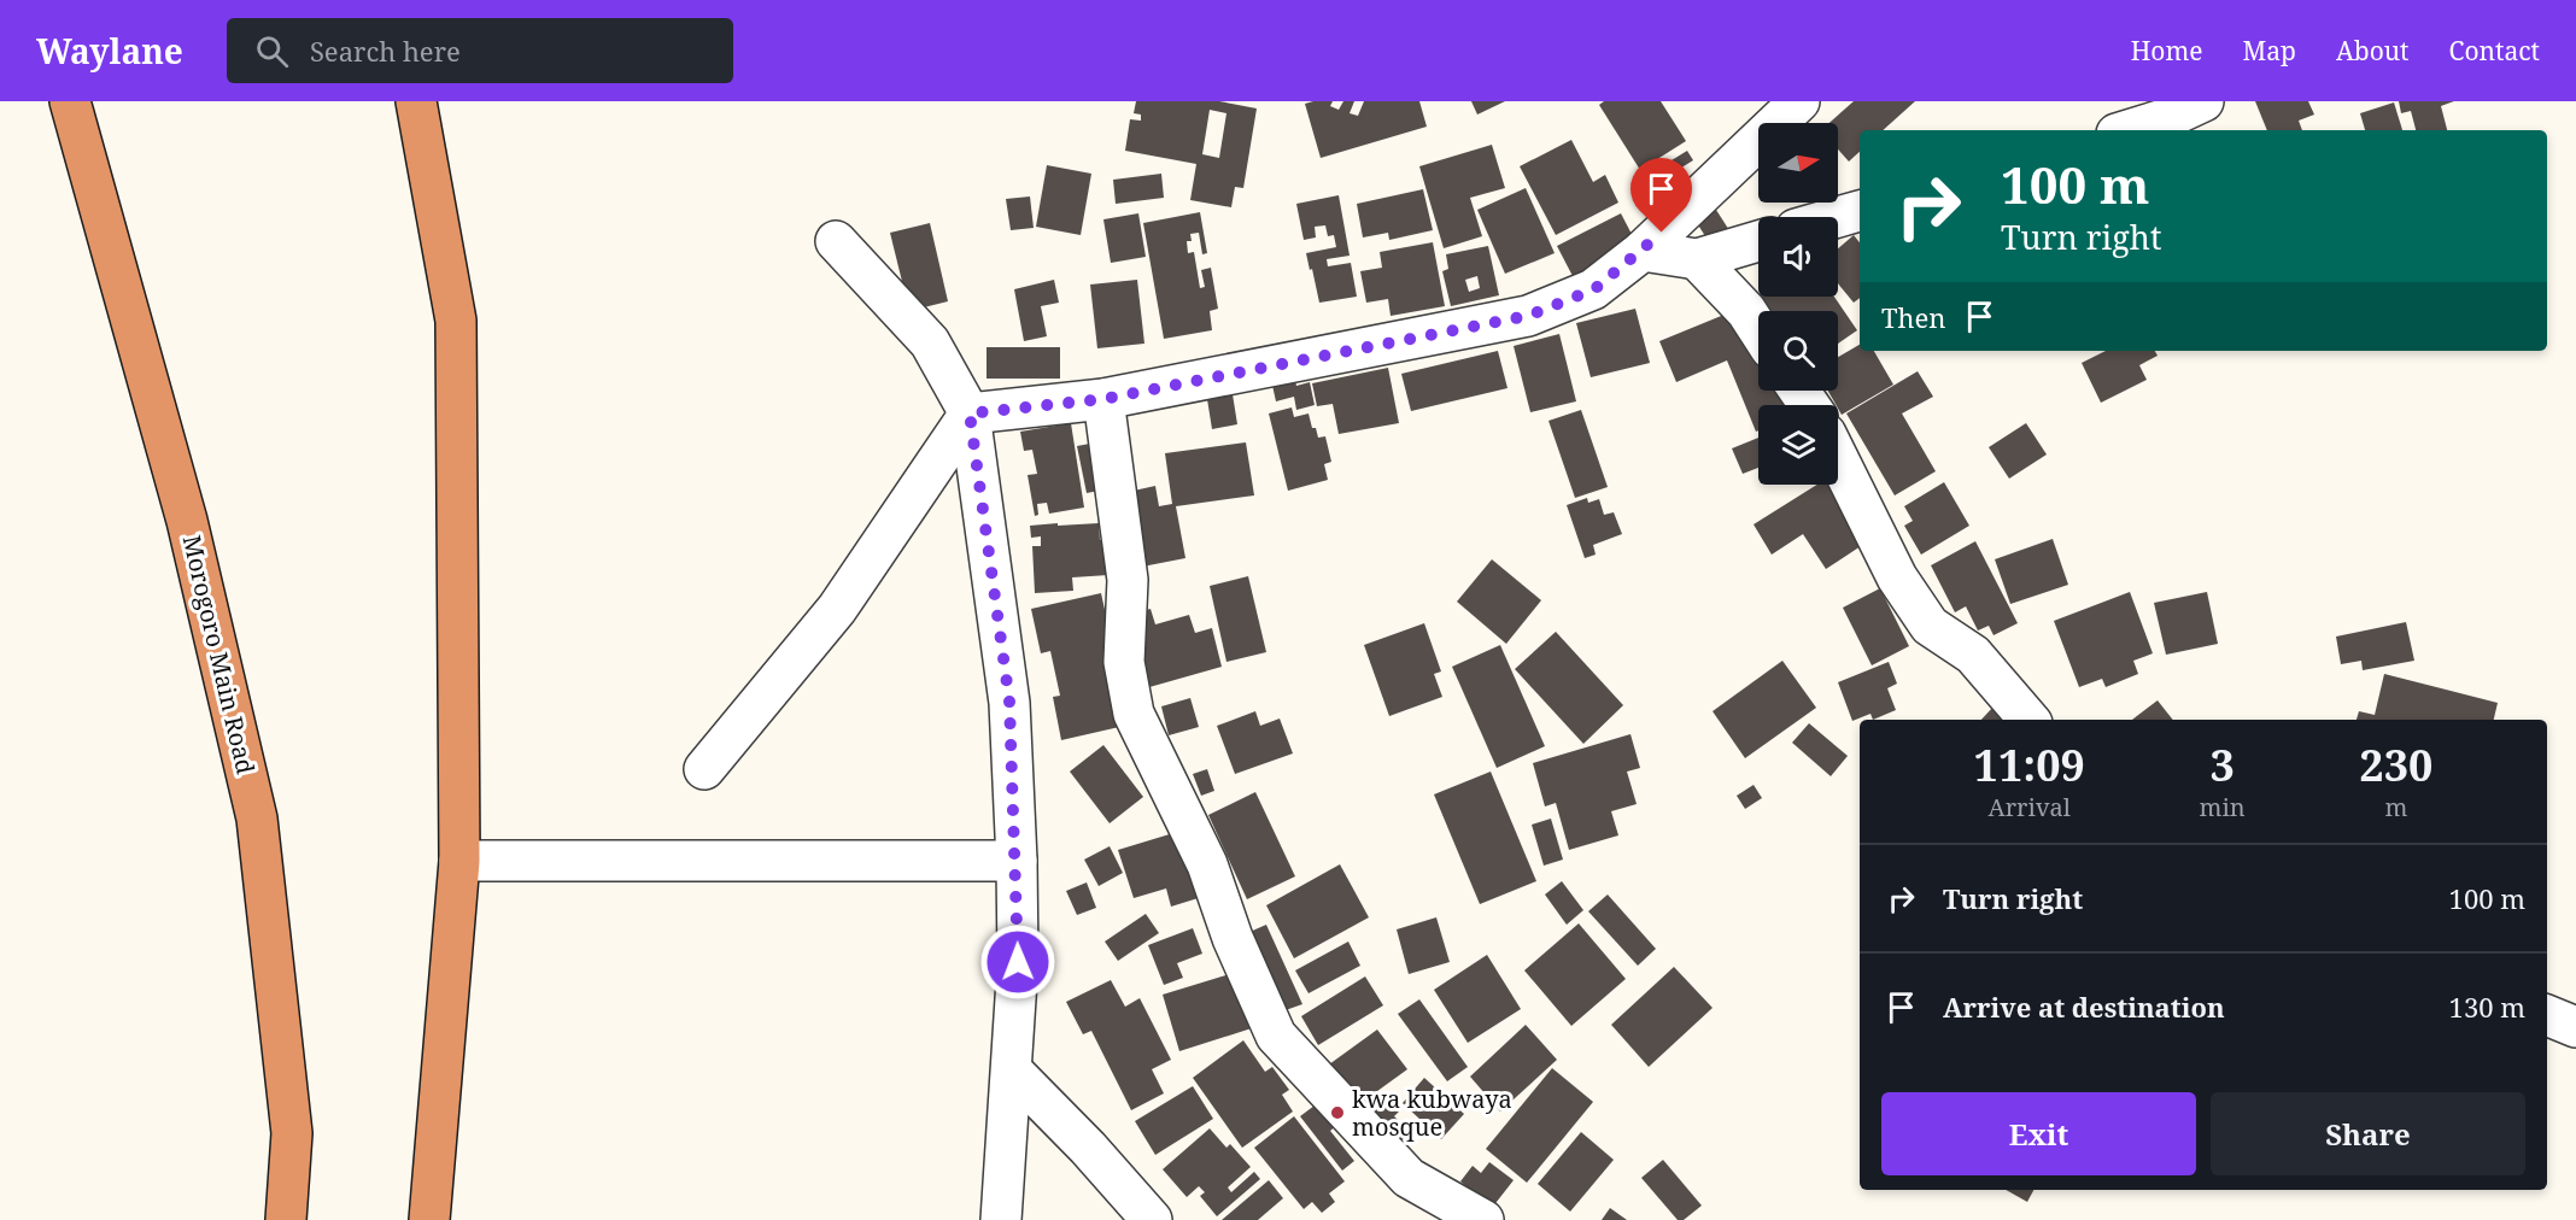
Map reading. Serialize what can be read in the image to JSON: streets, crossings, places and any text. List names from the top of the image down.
{
  "streets": {
    "highway": ["Morogoro Main Road"]
  },
  "places": ["kwa kubwaya mosque"],
  "north": "right",
  "page": {
    "header": "Waylane",
    "search": "Search here",
    "nav": [
      "Home",
      "Map",
      "About",
      "Contact"
    ],
    "turn": ["100 m", "Turn right"],
    "then": "Then",
    "eta": [
      "11:09",
      "Arrival",
      "3",
      "min",
      "230",
      "m"
    ],
    "list": [
      {
        "name": "Turn right",
        "value": "100 m"
      },
      {
        "name": "Arrive at destination",
        "value": "130 m"
      }
    ],
    "buttons": ["Exit", "Share"]
  }
}
